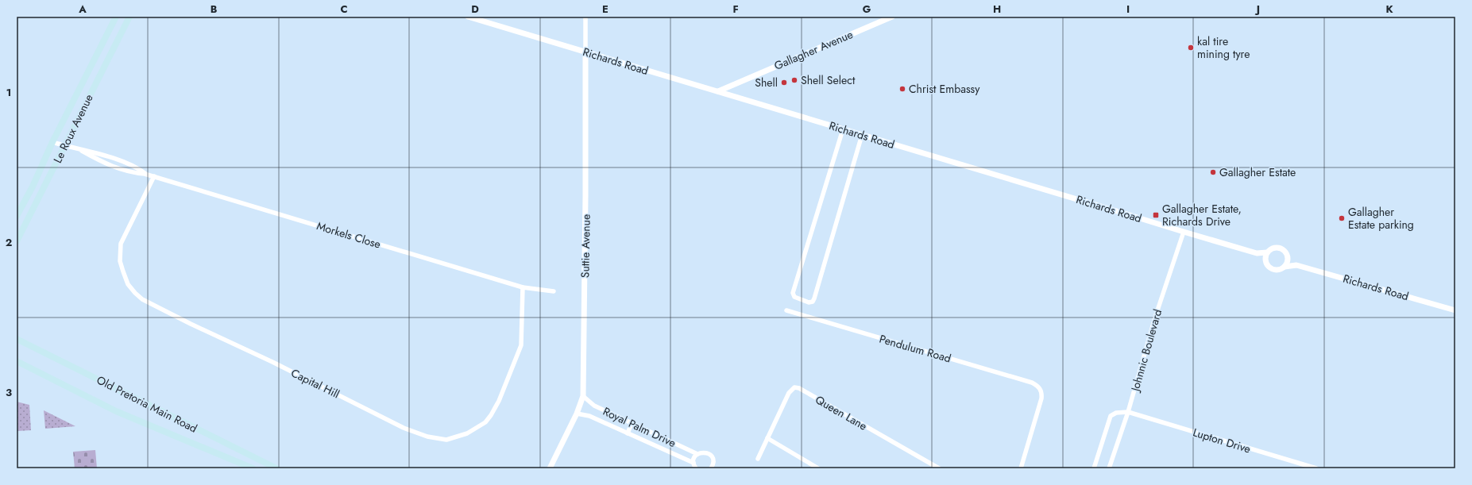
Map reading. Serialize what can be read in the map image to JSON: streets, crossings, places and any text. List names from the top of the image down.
{
  "streets": {
    "main road": ["Le Roux Avenue", "Old Pretoria Main Road"],
    "street": [
      "Gallagher Avenue",
      "Richards Road",
      "Morkels Close",
      "Suttie Avenue",
      "Pendulum Road",
      "Johnnic Boulevard",
      "Capital Hill",
      "Queen Lane",
      "Royal Palm Drive",
      "Lupton Drive"
    ]
  },
  "crossings": [
    ["Gallagher Avenue", "Richards Road"],
    ["Richards Road", "Suttie Avenue"],
    ["Richards Road", "Johnnic Boulevard"],
    ["Le Roux Avenue", "Morkels Close"],
    ["Morkels Close", "Capital Hill"],
    ["Suttie Avenue", "Royal Palm Drive"],
    ["Johnnic Boulevard", "Lupton Drive"]
  ],
  "places": {
    "other": [
      "kal tire mining tyre",
      "Shell Select",
      "Shell",
      "Christ Embassy",
      "Gallagher Estate",
      "Gallagher Estate parking"
    ],
    "transit": ["Gallagher Estate, Richards Drive"]
  },
  "grid": {
    "columns": [
      "A",
      "B",
      "C",
      "D",
      "E",
      "F",
      "G",
      "H",
      "I",
      "J",
      "K"
    ],
    "rows": ["1", "2", "3"]
  }
}
